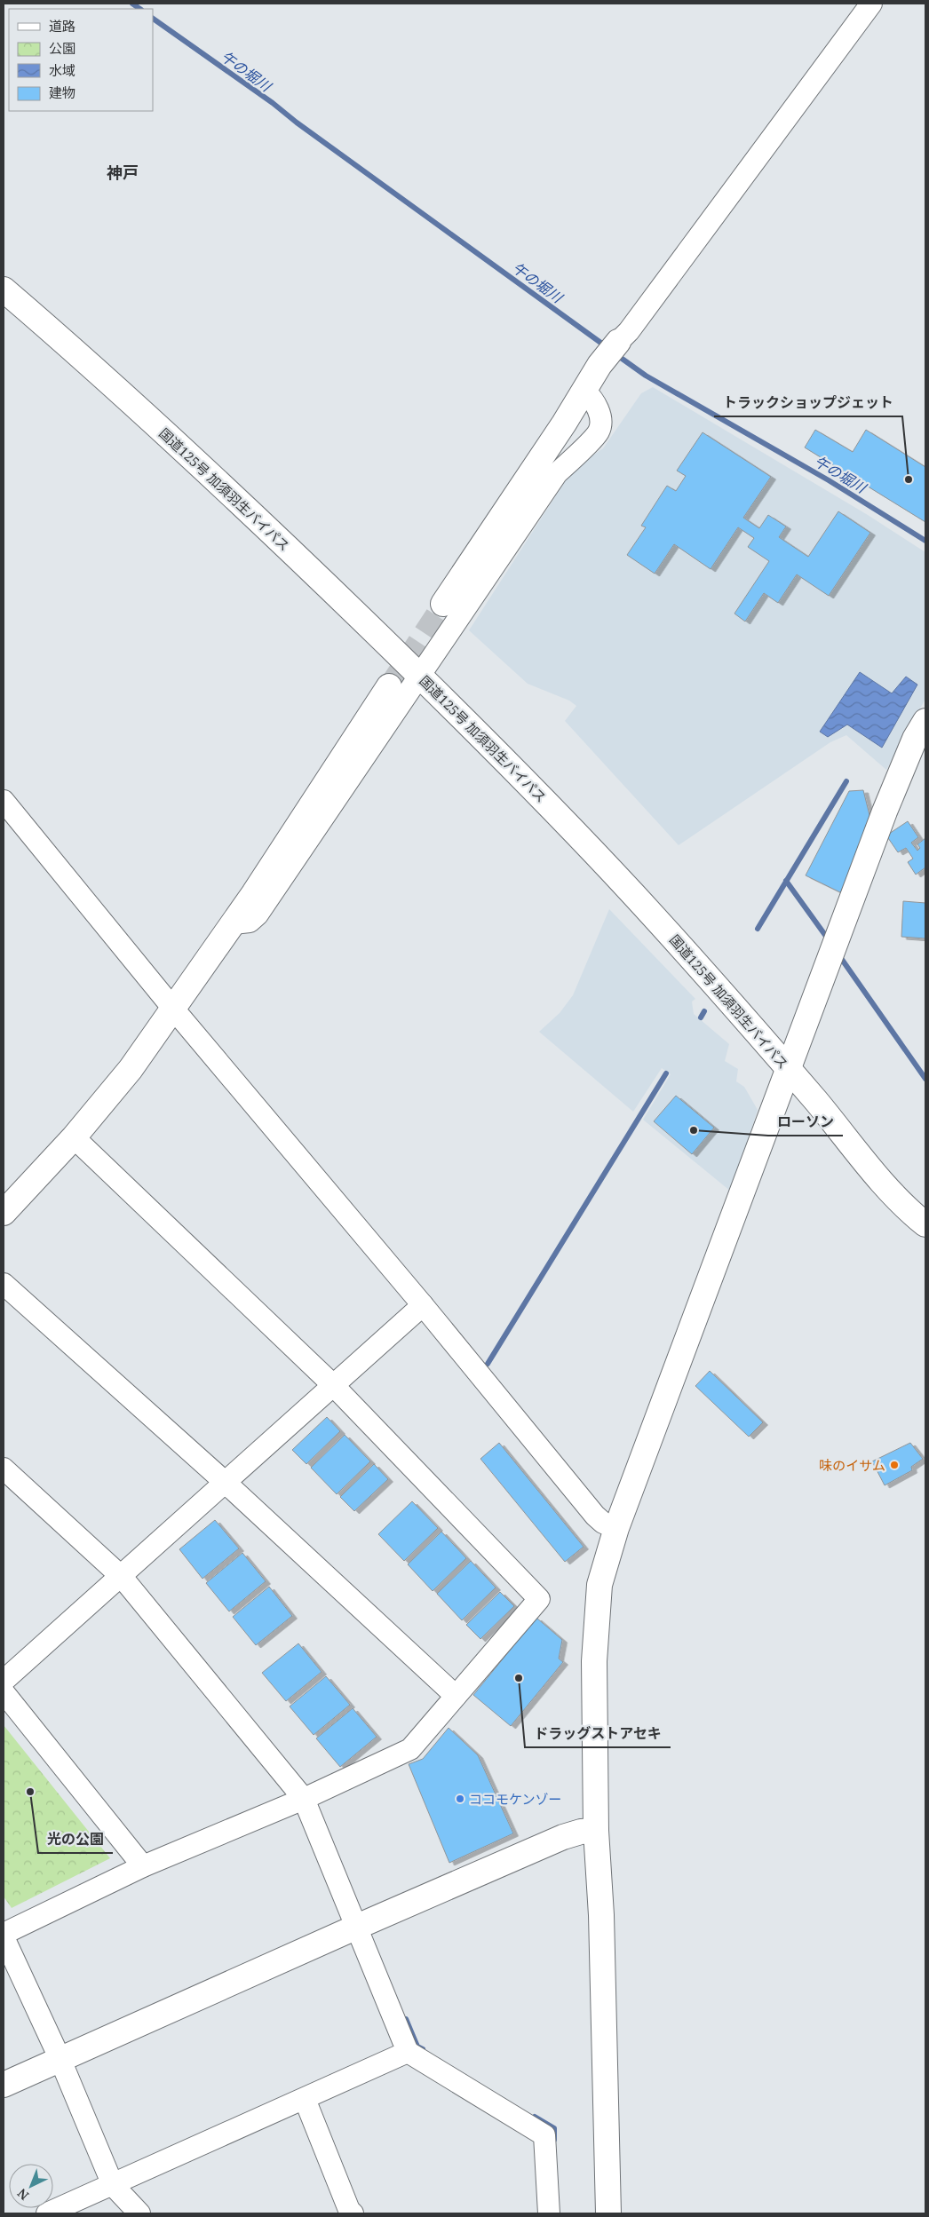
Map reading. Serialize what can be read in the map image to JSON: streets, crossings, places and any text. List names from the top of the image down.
{
  "streets": {
    "main road": ["国道125号 加須羽生バイパス"]
  },
  "districts": ["神戸"],
  "water": ["午の堀川"],
  "places": [
    "トラックショップジェット",
    "ローソン",
    "味のイサム",
    "ドラッグストアセキ",
    "光の公園",
    "ココモケンゾー"
  ],
  "legend": [
    "道路",
    "公園",
    "水域",
    "建物"
  ],
  "north": "bottom left"
}
